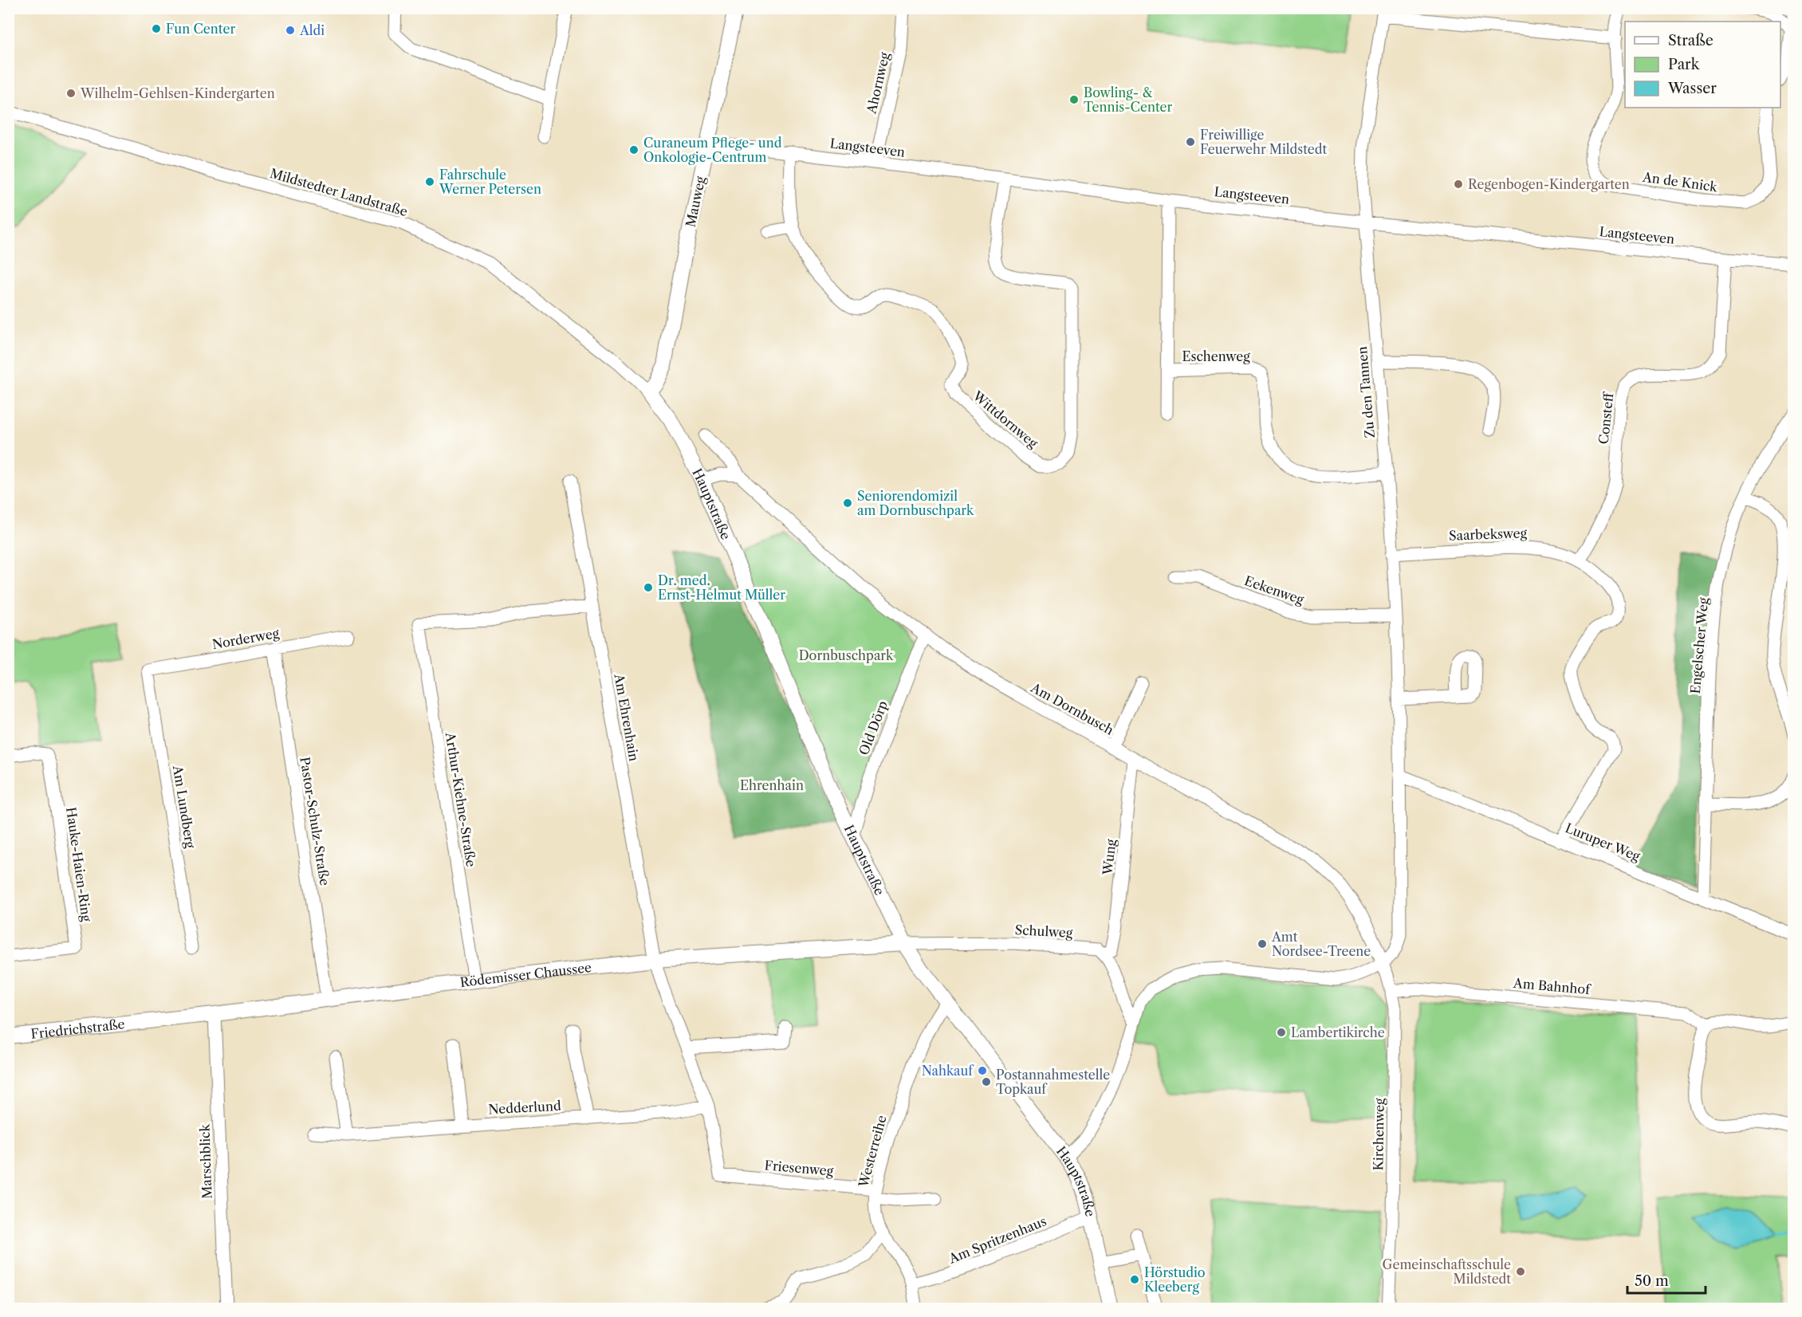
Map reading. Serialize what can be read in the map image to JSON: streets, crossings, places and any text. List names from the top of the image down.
{
  "streets": {
    "street": [
      "Ahornweg",
      "Langsteeven",
      "An de Knick",
      "Mildstedter Landstraße",
      "Mauweg",
      "Eschenweg",
      "Zu den Tannen",
      "Consteff",
      "Wittdornweg",
      "Hauptstraße",
      "Saarbeksweg",
      "Eekenweg",
      "Norderweg",
      "Engelscher Weg",
      "Am Dornbusch",
      "Am Ehrenhain",
      "Old Dörp",
      "Arthur-Kiehne-Straße",
      "Am Lundberg",
      "Pastor-Schulz-Straße",
      "Luruper Weg",
      "Wung",
      "Hauke-Haien-Ring",
      "Schulweg",
      "Rödemisser Chaussee",
      "Am Bahnhof",
      "Friedrichstraße",
      "Nedderlund",
      "Kirchenweg",
      "Westerreihe",
      "Marschblick",
      "Friesenweg",
      "Am Spritzenhaus"
    ]
  },
  "crossings": [
    ["Ahornweg", "Langsteeven"],
    ["Langsteeven", "Mauweg"],
    ["Langsteeven", "Eschenweg"],
    ["Langsteeven", "Zu den Tannen"],
    ["Langsteeven", "Consteff"],
    ["Langsteeven", "Wittdornweg"],
    ["Mildstedter Landstraße", "Mauweg"],
    ["Mildstedter Landstraße", "Hauptstraße"],
    ["Mauweg", "Hauptstraße"],
    ["Eschenweg", "Zu den Tannen"],
    ["Zu den Tannen", "Saarbeksweg"],
    ["Zu den Tannen", "Eekenweg"],
    ["Zu den Tannen", "Luruper Weg"],
    ["Consteff", "Saarbeksweg"],
    ["Hauptstraße", "Old Dörp"],
    ["Hauptstraße", "Schulweg"],
    ["Hauptstraße", "Rödemisser Chaussee"],
    ["Hauptstraße", "Westerreihe"],
    ["Hauptstraße", "Am Spritzenhaus"],
    ["Saarbeksweg", "Luruper Weg"],
    ["Norderweg", "Am Lundberg"],
    ["Norderweg", "Pastor-Schulz-Straße"],
    ["Engelscher Weg", "Luruper Weg"],
    ["Am Dornbusch", "Old Dörp"],
    ["Am Dornbusch", "Wung"],
    ["Am Dornbusch", "Kirchenweg"],
    ["Am Ehrenhain", "Arthur-Kiehne-Straße"],
    ["Am Ehrenhain", "Rödemisser Chaussee"],
    ["Am Ehrenhain", "Nedderlund"],
    ["Am Ehrenhain", "Friesenweg"],
    ["Arthur-Kiehne-Straße", "Rödemisser Chaussee"],
    ["Pastor-Schulz-Straße", "Rödemisser Chaussee"],
    ["Wung", "Schulweg"],
    ["Schulweg", "Rödemisser Chaussee"],
    ["Rödemisser Chaussee", "Friedrichstraße"],
    ["Rödemisser Chaussee", "Marschblick"],
    ["Am Bahnhof", "Kirchenweg"],
    ["Westerreihe", "Friesenweg"],
    ["Westerreihe", "Am Spritzenhaus"]
  ],
  "parks": ["Dornbuschpark", "Ehrenhain"],
  "places": [
    "Fun Center",
    "Aldi",
    "Wilhelm-Gehlsen-Kindergarten",
    "Bowling- & Tennis-Center",
    "Freiwillige Feuerwehr Mildstedt",
    "Curaneum Pflege- und Onkologie-Centrum",
    "Fahrschule Werner Petersen",
    "Regenbogen-Kindergarten",
    "Seniorendomizil am Dornbuschpark",
    "Dr. med. Ernst-Helmut Müller",
    "Amt Nordsee-Treene",
    "Lambertikirche",
    "Nahkauf",
    "Postannahmestelle Topkauf",
    "Gemeinschaftsschule Mildstedt",
    "Hörstudio Kleeberg"
  ],
  "legend": ["Straße", "Park", "Wasser"],
  "scale_bar": "50 m"
}
